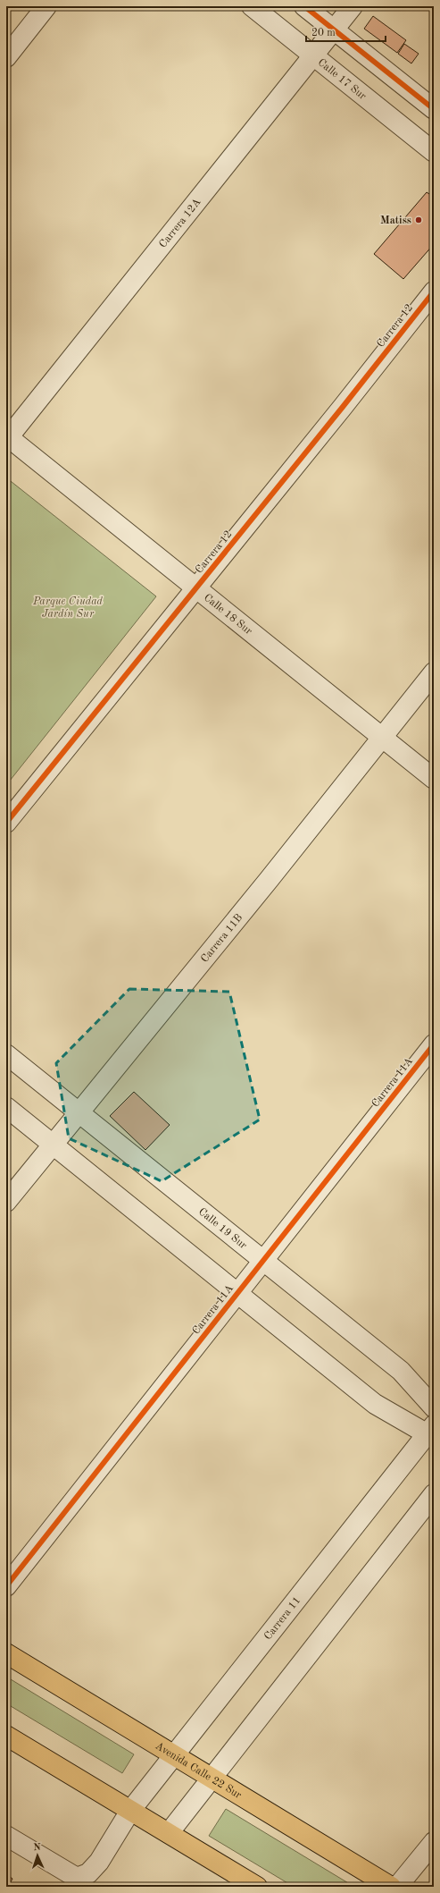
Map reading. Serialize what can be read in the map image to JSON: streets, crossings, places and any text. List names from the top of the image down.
{
  "streets": {
    "main road": ["Avenida Calle 22 Sur"],
    "street": [
      "Calle 17 Sur",
      "Carrera 12A",
      "Carrera 12",
      "Calle 18 Sur",
      "Carrera 11B",
      "Carrera 11A",
      "Calle 19 Sur",
      "Carrera 11"
    ]
  },
  "crossings": [
    ["Calle 17 Sur", "Carrera 12A"],
    ["Carrera 12A", "Calle 18 Sur"],
    ["Carrera 12", "Calle 18 Sur"],
    ["Calle 18 Sur", "Carrera 11B"],
    ["Carrera 11B", "Calle 19 Sur"],
    ["Carrera 11A", "Calle 19 Sur"],
    ["Carrera 11", "Avenida Calle 22 Sur"]
  ],
  "parks": ["Parque Ciudad Jardín Sur"],
  "places": ["Matiss"],
  "scale_bar": "20 m",
  "north": "top"
}
